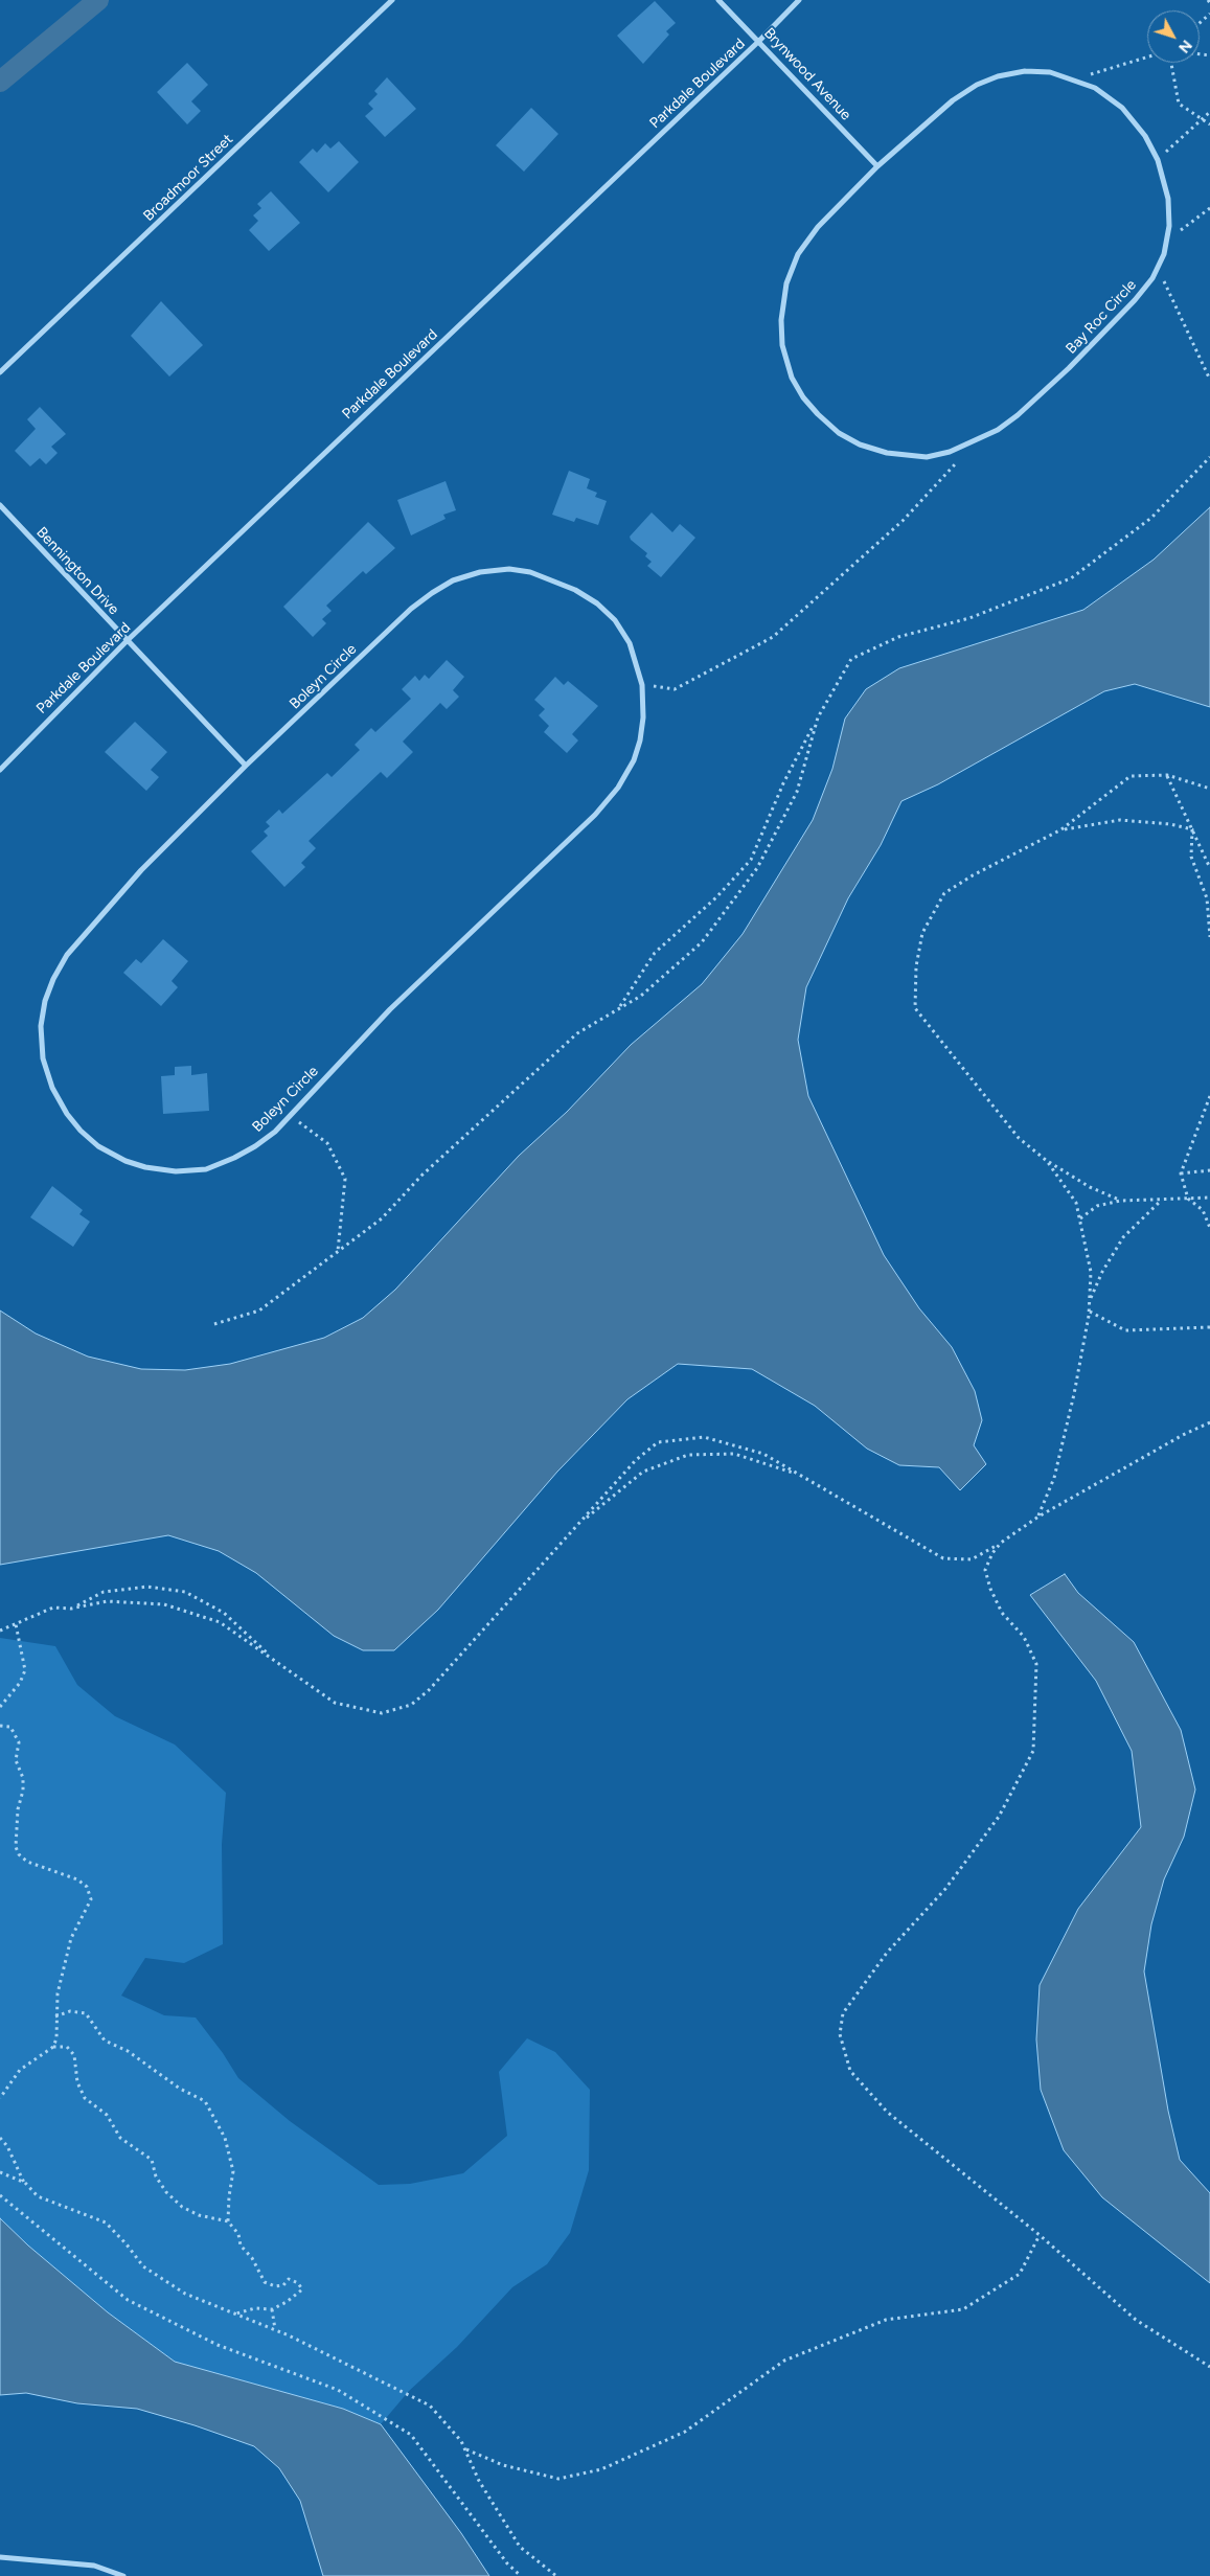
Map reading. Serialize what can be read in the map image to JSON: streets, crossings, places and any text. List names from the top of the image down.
{
  "streets": {
    "street": [
      "Brynwood Avenue",
      "Parkdale Boulevard",
      "Broadmoor Street",
      "Bay Roc Circle",
      "Bennington Drive",
      "Boleyn Circle"
    ]
  },
  "crossings": [
    ["Brynwood Avenue", "Parkdale Boulevard"],
    ["Brynwood Avenue", "Bay Roc Circle"],
    ["Parkdale Boulevard", "Bennington Drive"],
    ["Bennington Drive", "Boleyn Circle"]
  ],
  "north": "bottom right"
}
